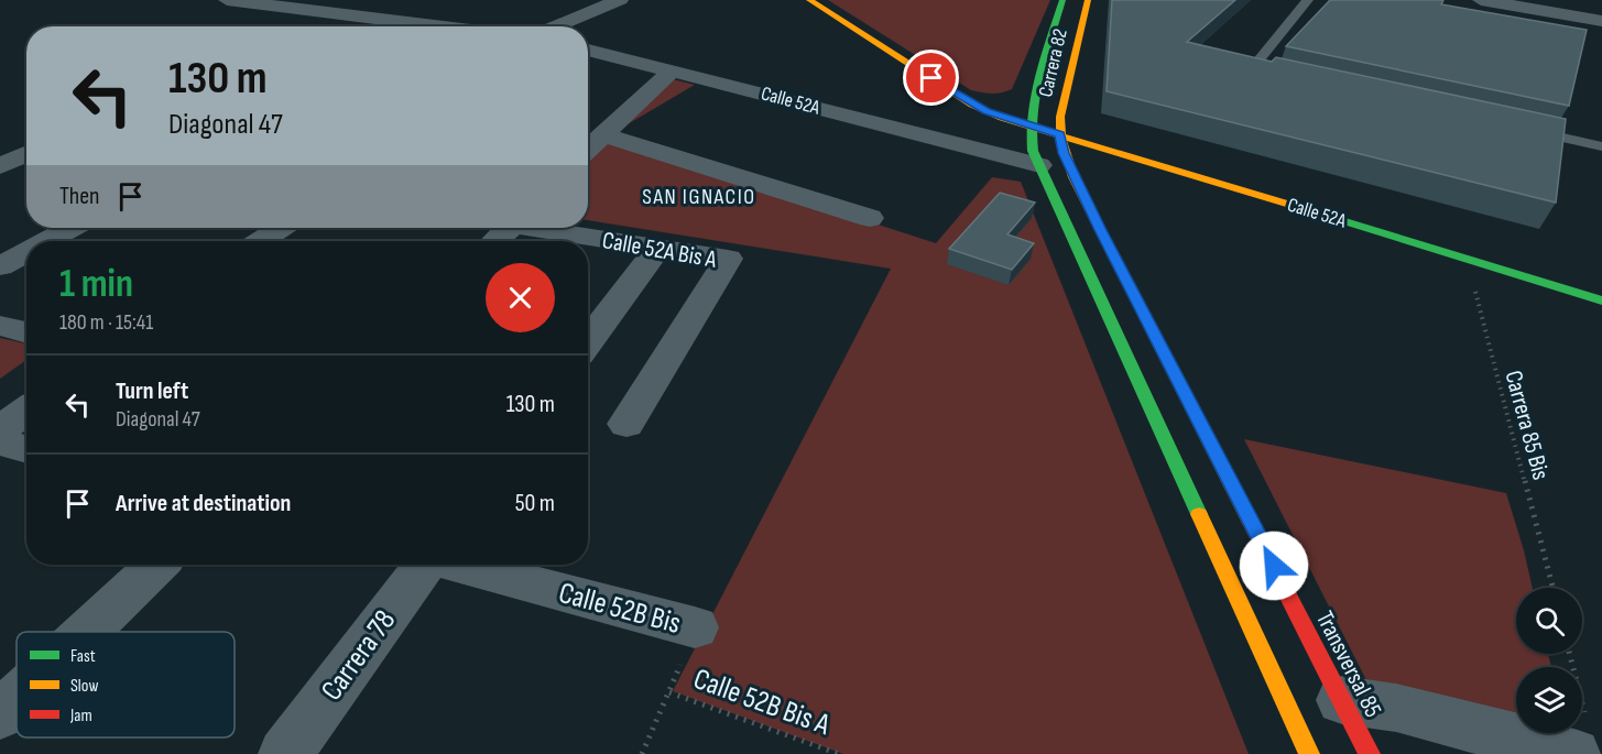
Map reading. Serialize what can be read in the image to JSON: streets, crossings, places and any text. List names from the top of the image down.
{
  "streets": {
    "street": [
      "Carrera 82",
      "Calle 52A",
      "Calle 52A Bis A",
      "Calle 52B Bis",
      "Carrera 78",
      "Transversal 85"
    ],
    "path": ["Carrera 85 Bis", "Calle 52B Bis A"]
  },
  "crossings": [
    ["Carrera 82", "Calle 52A"],
    ["Carrera 82", "Transversal 85"],
    ["Calle 52A", "Carrera 85 Bis"],
    ["Calle 52A", "Transversal 85"]
  ],
  "districts": ["SAN IGNACIO"],
  "legend": ["Fast", "Slow", "Jam"],
  "page": {
    "turn": ["130 m", "Diagonal 47"],
    "then": "Then",
    "heading": ["1 min", "180 m · 15:41"],
    "list": [
      {
        "name": "Turn left",
        "note": "Diagonal 47",
        "value": "130 m"
      },
      {
        "name": "Arrive at destination",
        "value": "50 m"
      }
    ]
  }
}
